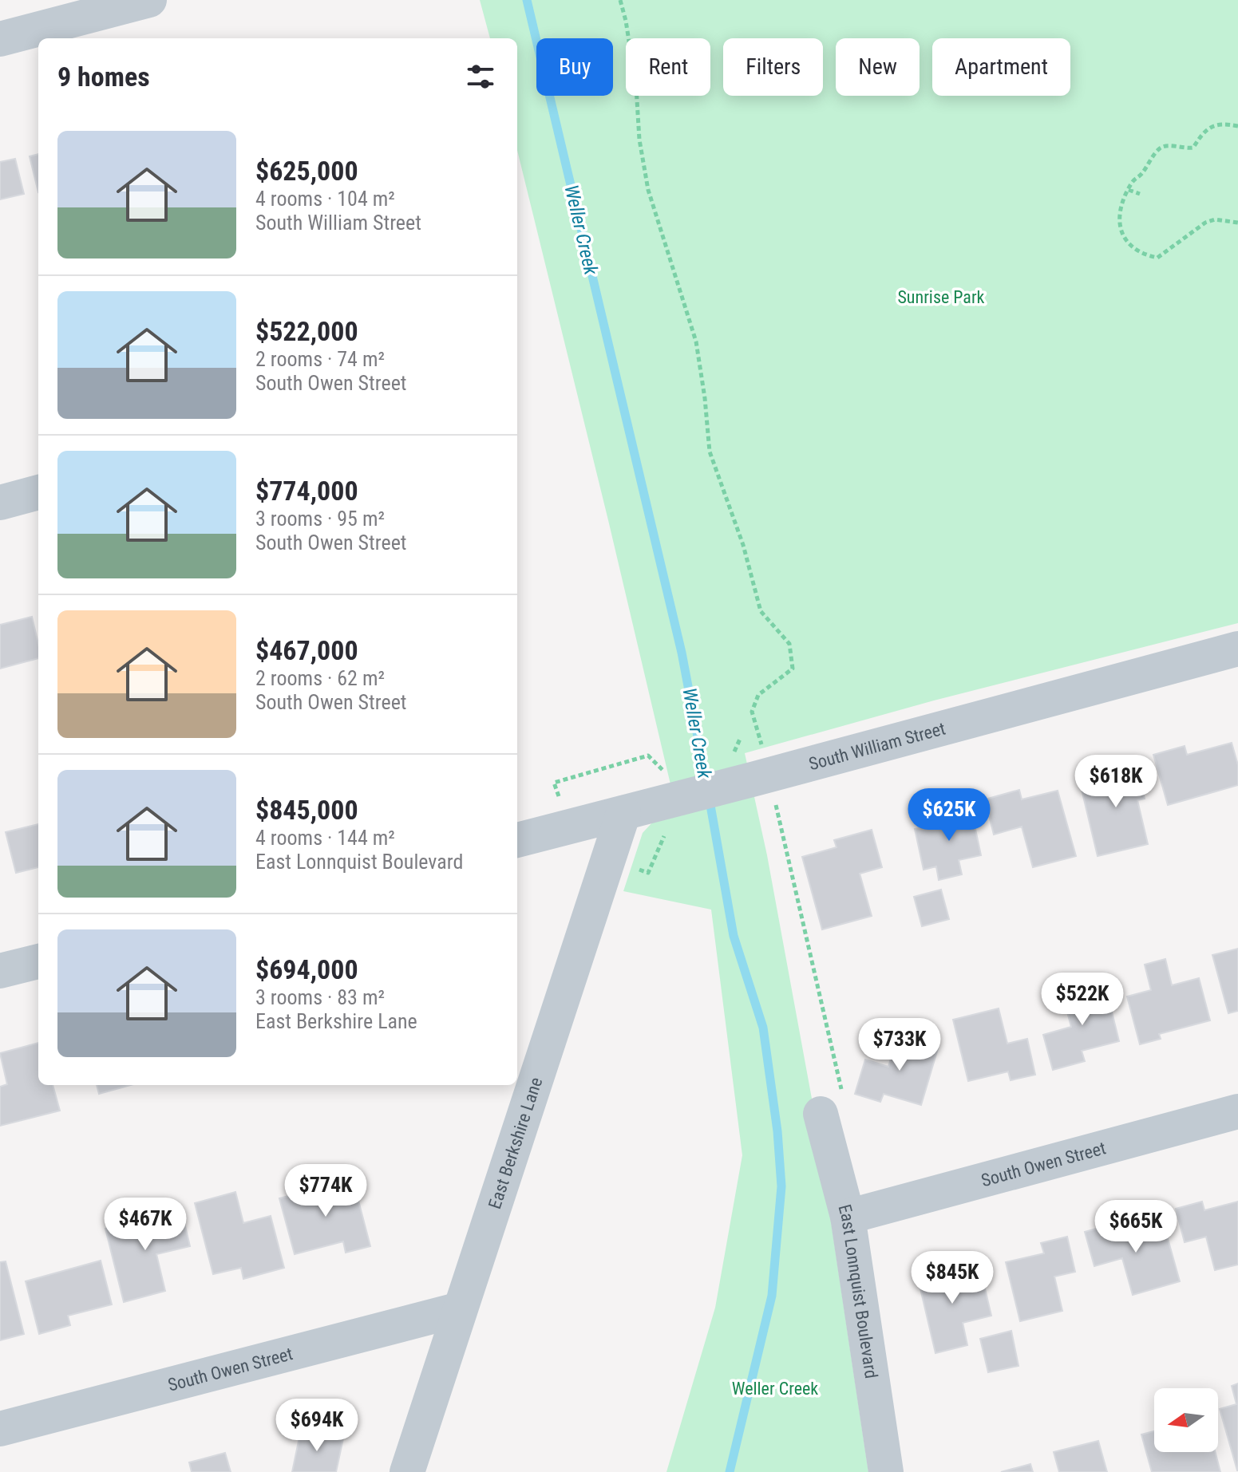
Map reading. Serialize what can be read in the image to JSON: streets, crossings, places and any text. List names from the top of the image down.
{
  "streets": {
    "street": [
      "South William Street",
      "East Berkshire Lane",
      "South Owen Street",
      "East Lonnquist Boulevard"
    ]
  },
  "crossings": [
    ["South William Street", "East Berkshire Lane"],
    ["East Berkshire Lane", "South Owen Street"],
    ["South Owen Street", "East Lonnquist Boulevard"]
  ],
  "water": ["Weller Creek"],
  "parks": ["Sunrise Park", "Weller Creek"],
  "north": "left",
  "page": {
    "chip": [
      "Buy",
      "Rent",
      "Filters",
      "New",
      "Apartment"
    ],
    "heading": "9 homes",
    "list": [
      {
        "name": "$625,000",
        "note": "4 rooms · 104 m² · South William Street"
      },
      {
        "name": "$522,000",
        "note": "2 rooms · 74 m² · South Owen Street"
      },
      {
        "name": "$774,000",
        "note": "3 rooms · 95 m² · South Owen Street"
      },
      {
        "name": "$467,000",
        "note": "2 rooms · 62 m² · South Owen Street"
      },
      {
        "name": "$845,000",
        "note": "4 rooms · 144 m² · East Lonnquist Boulevard"
      },
      {
        "name": "$694,000",
        "note": "3 rooms · 83 m² · East Berkshire Lane"
      }
    ],
    "price": [
      "$618K",
      "$625K",
      "$522K",
      "$733K",
      "$774K",
      "$467K",
      "$665K",
      "$845K",
      "$694K"
    ]
  }
}
